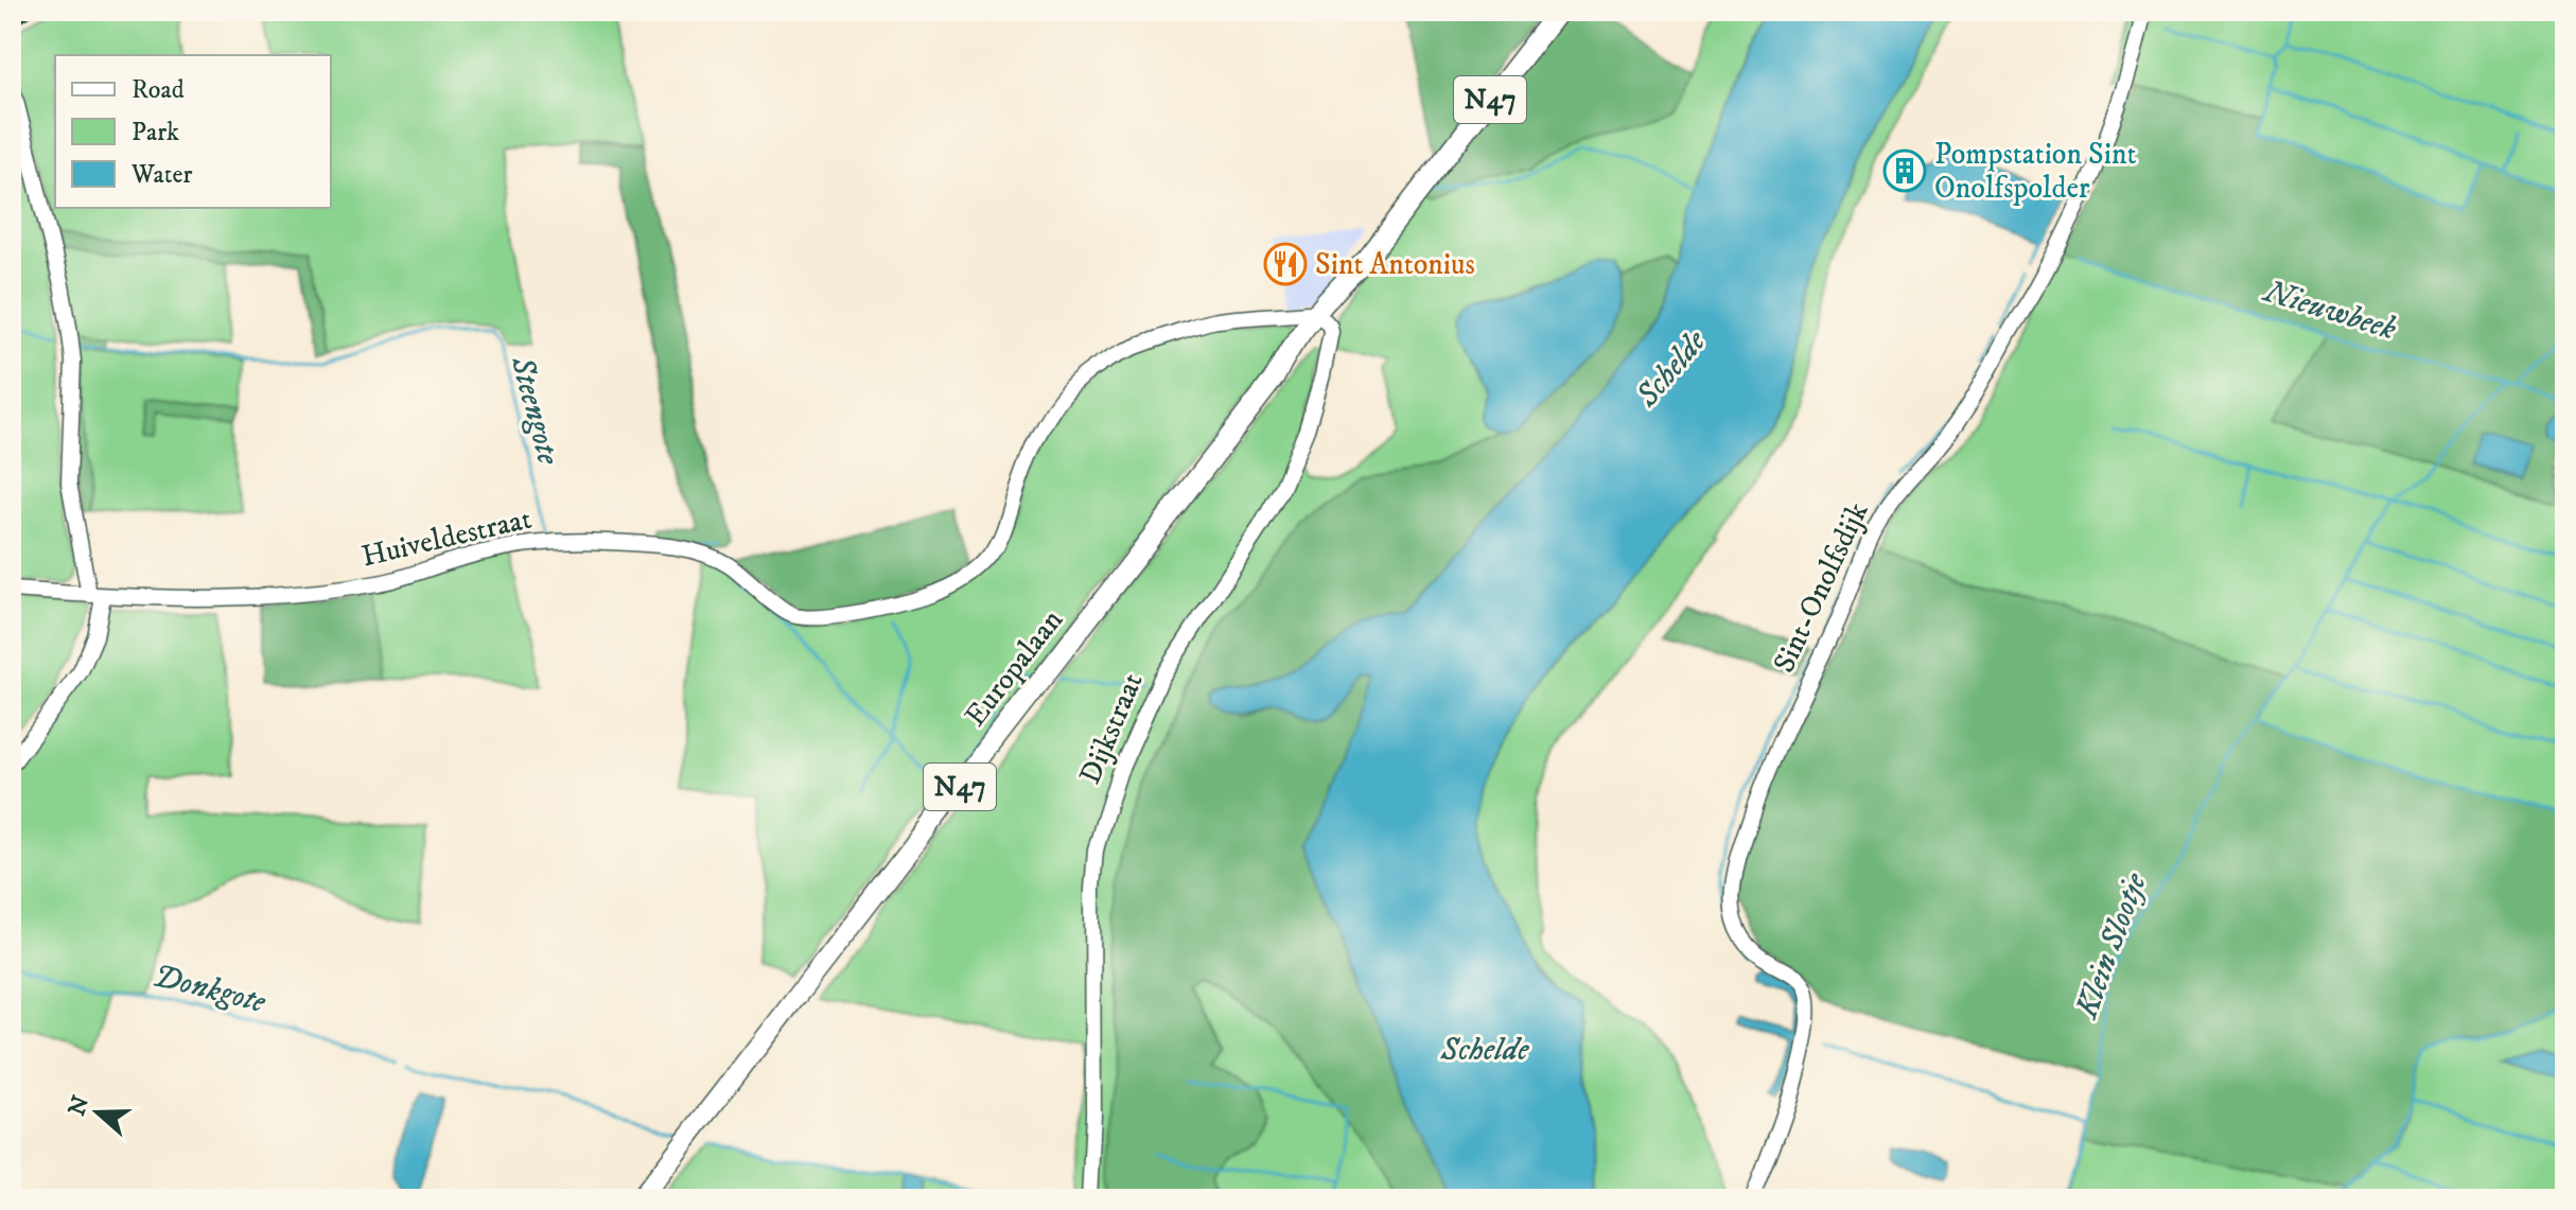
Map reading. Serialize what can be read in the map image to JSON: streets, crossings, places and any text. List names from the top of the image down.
{
  "streets": {
    "main road": ["N47", "Europalaan"],
    "street": ["Huiveldestraat", "Sint-Onolfsdijk", "Dijkstraat"]
  },
  "crossings": [
    ["N47", "Huiveldestraat"],
    ["N47", "Europalaan"],
    ["N47", "Dijkstraat"],
    ["Huiveldestraat", "Europalaan"],
    ["Huiveldestraat", "Dijkstraat"],
    ["Europalaan", "Dijkstraat"]
  ],
  "water": [
    "Nieuwbeek",
    "Schelde",
    "Steengote",
    "Klein Slootje",
    "Donkgote"
  ],
  "places": {
    "building": ["Pompstation Sint Onolfspolder"],
    "restaurant": ["Sint Antonius"]
  },
  "legend": ["Road", "Park", "Water"],
  "north": "left"
}
